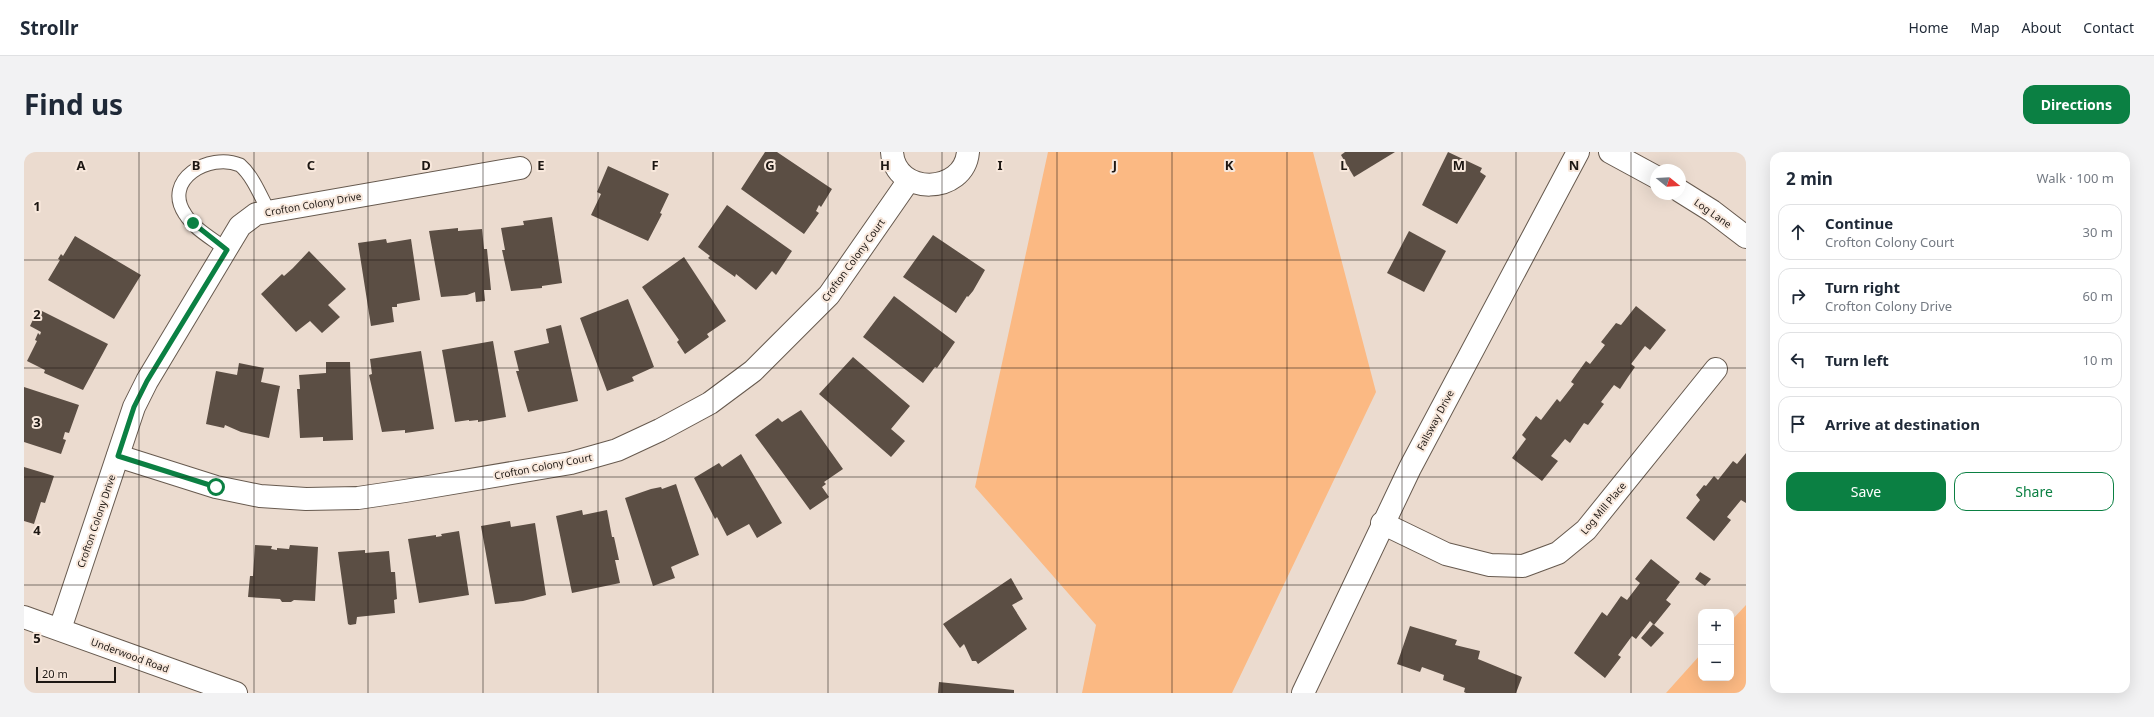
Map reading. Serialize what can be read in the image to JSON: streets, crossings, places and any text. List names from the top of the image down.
{
  "streets": {
    "street": [
      "Crofton Colony Drive",
      "Log Lane",
      "Crofton Colony Court",
      "Fallsway Drive",
      "Log Mill Place",
      "Underwood Road"
    ]
  },
  "crossings": [
    ["Crofton Colony Drive", "Crofton Colony Court"],
    ["Crofton Colony Drive", "Underwood Road"],
    ["Fallsway Drive", "Log Mill Place"]
  ],
  "scale_bar": "20 m",
  "north": "right",
  "page": {
    "header": "Strollr",
    "nav": [
      "Home",
      "Map",
      "About",
      "Contact"
    ],
    "title": "Find us",
    "buttons": [
      "Directions",
      ["Save", "Share"]
    ],
    "heading": ["2 min", "Walk · 100 m"],
    "list": [
      ["Continue", "Crofton Colony Court", "30 m"],
      ["Turn right", "Crofton Colony Drive", "60 m"],
      ["Turn left", "10 m"],
      "Arrive at destination"
    ],
    "map_buttons": ["+", "−"],
    "scale": "20 m"
  },
  "grid": {
    "columns": [
      "A",
      "B",
      "C",
      "D",
      "E",
      "F",
      "G",
      "H",
      "I",
      "J",
      "K",
      "L",
      "M",
      "N"
    ],
    "rows": [
      "1",
      "2",
      "3",
      "4",
      "5"
    ]
  }
}
